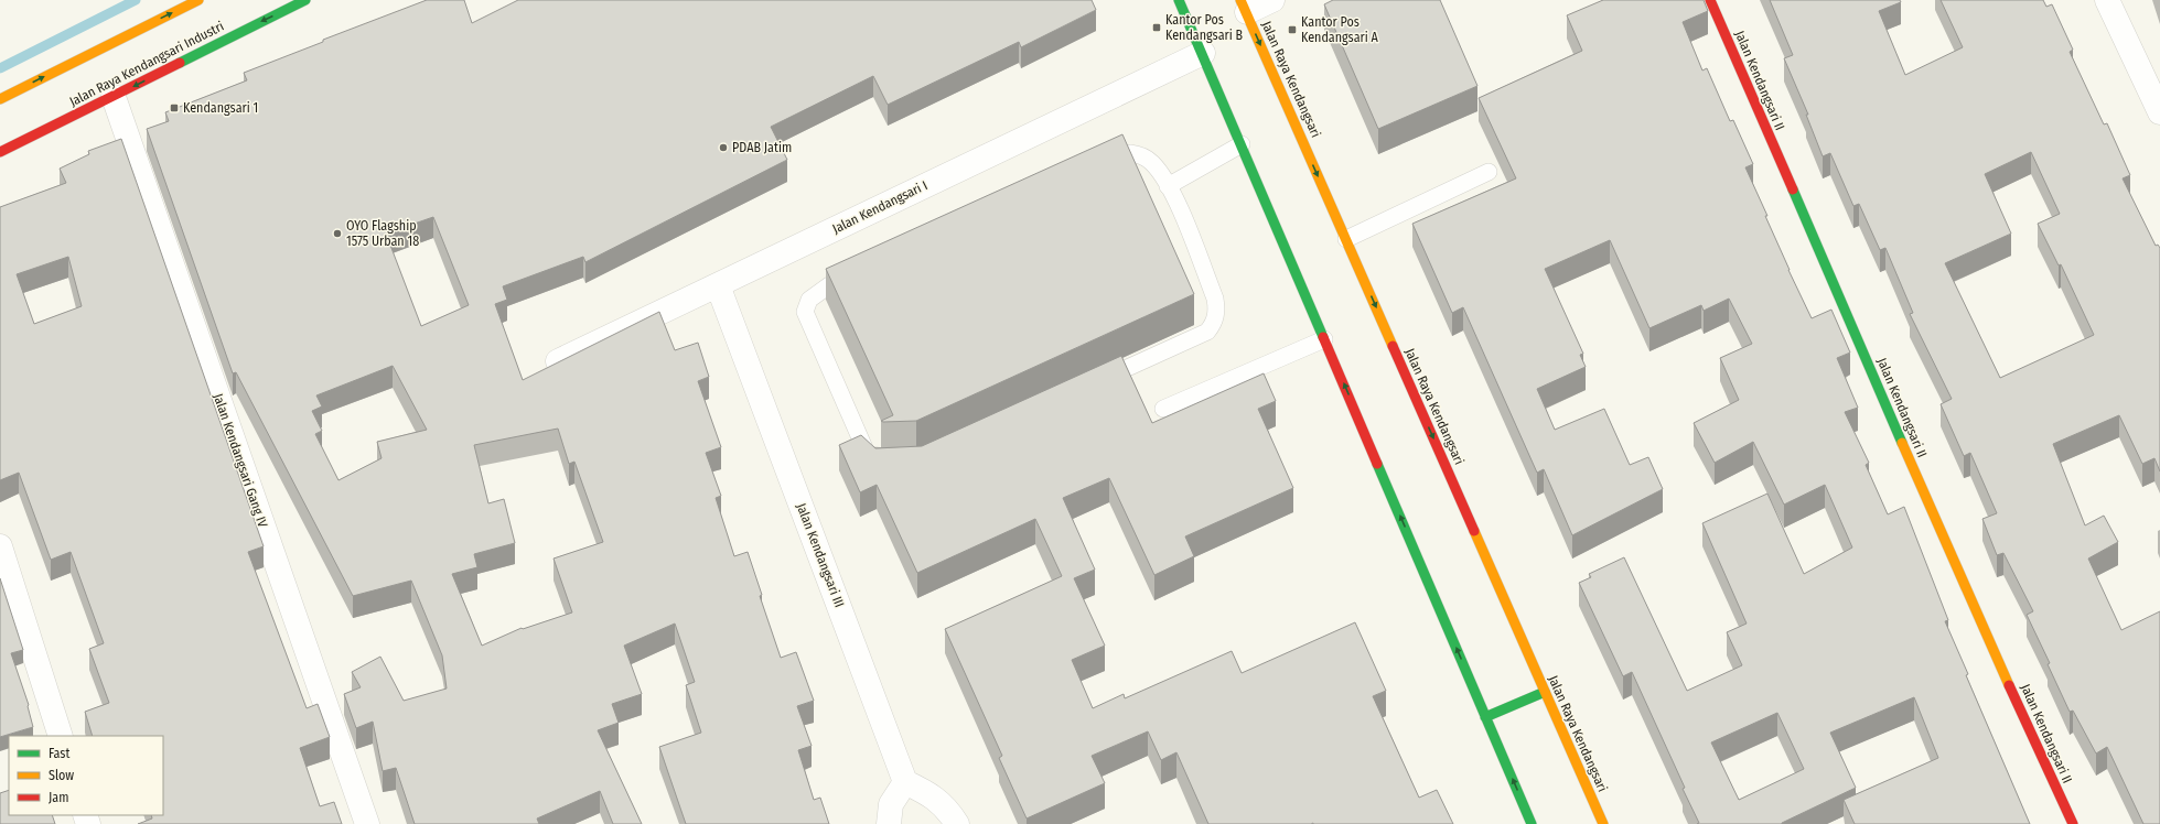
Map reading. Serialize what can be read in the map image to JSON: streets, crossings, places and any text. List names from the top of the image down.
{
  "streets": {
    "main road": ["Jalan Raya Kendangsari Industri", "Jalan Raya Kendangsari", "Jalan Kendangsari II"],
    "street": ["Jalan Kendangsari I", "Jalan Kendangsari Gang IV", "Jalan Kendangsari III"]
  },
  "crossings": [
    ["Jalan Raya Kendangsari Industri", "Jalan Kendangsari Gang IV"],
    ["Jalan Kendangsari I", "Jalan Kendangsari III"]
  ],
  "places": {
    "transit": ["Kantor Pos Kendangsari B", "Kantor Pos Kendangsari A", "Kendangsari 1"],
    "other": ["PDAB Jatim", "OYO Flagship 1575 Urban 18"]
  },
  "legend": ["Fast", "Slow", "Jam"]
}
